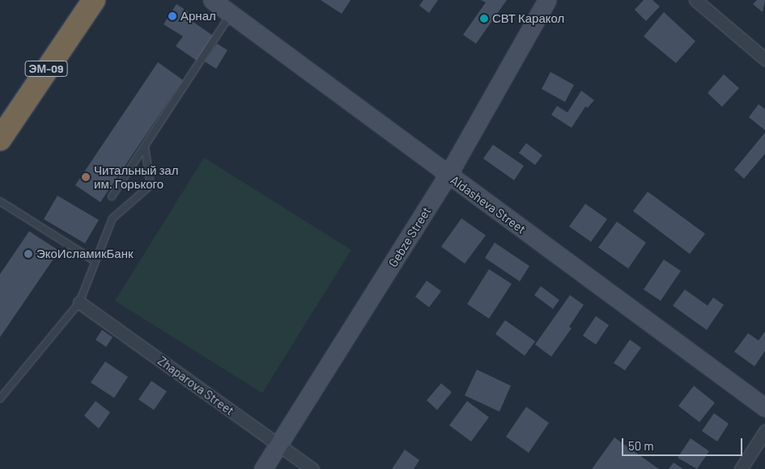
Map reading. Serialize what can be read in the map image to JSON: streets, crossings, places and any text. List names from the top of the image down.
{
  "streets": {
    "highway": ["ЭМ-09"],
    "street": ["Aldasheva Street", "Gebze Street", "Zhaparova Street"]
  },
  "crossings": [
    ["Aldasheva Street", "Gebze Street"],
    ["Gebze Street", "Zhaparova Street"]
  ],
  "places": [
    "Арнал",
    "СВТ Каракол",
    "Читальный зал им. Горького",
    "ЭкоИсламикБанк"
  ],
  "scale_bar": "50 m"
}
